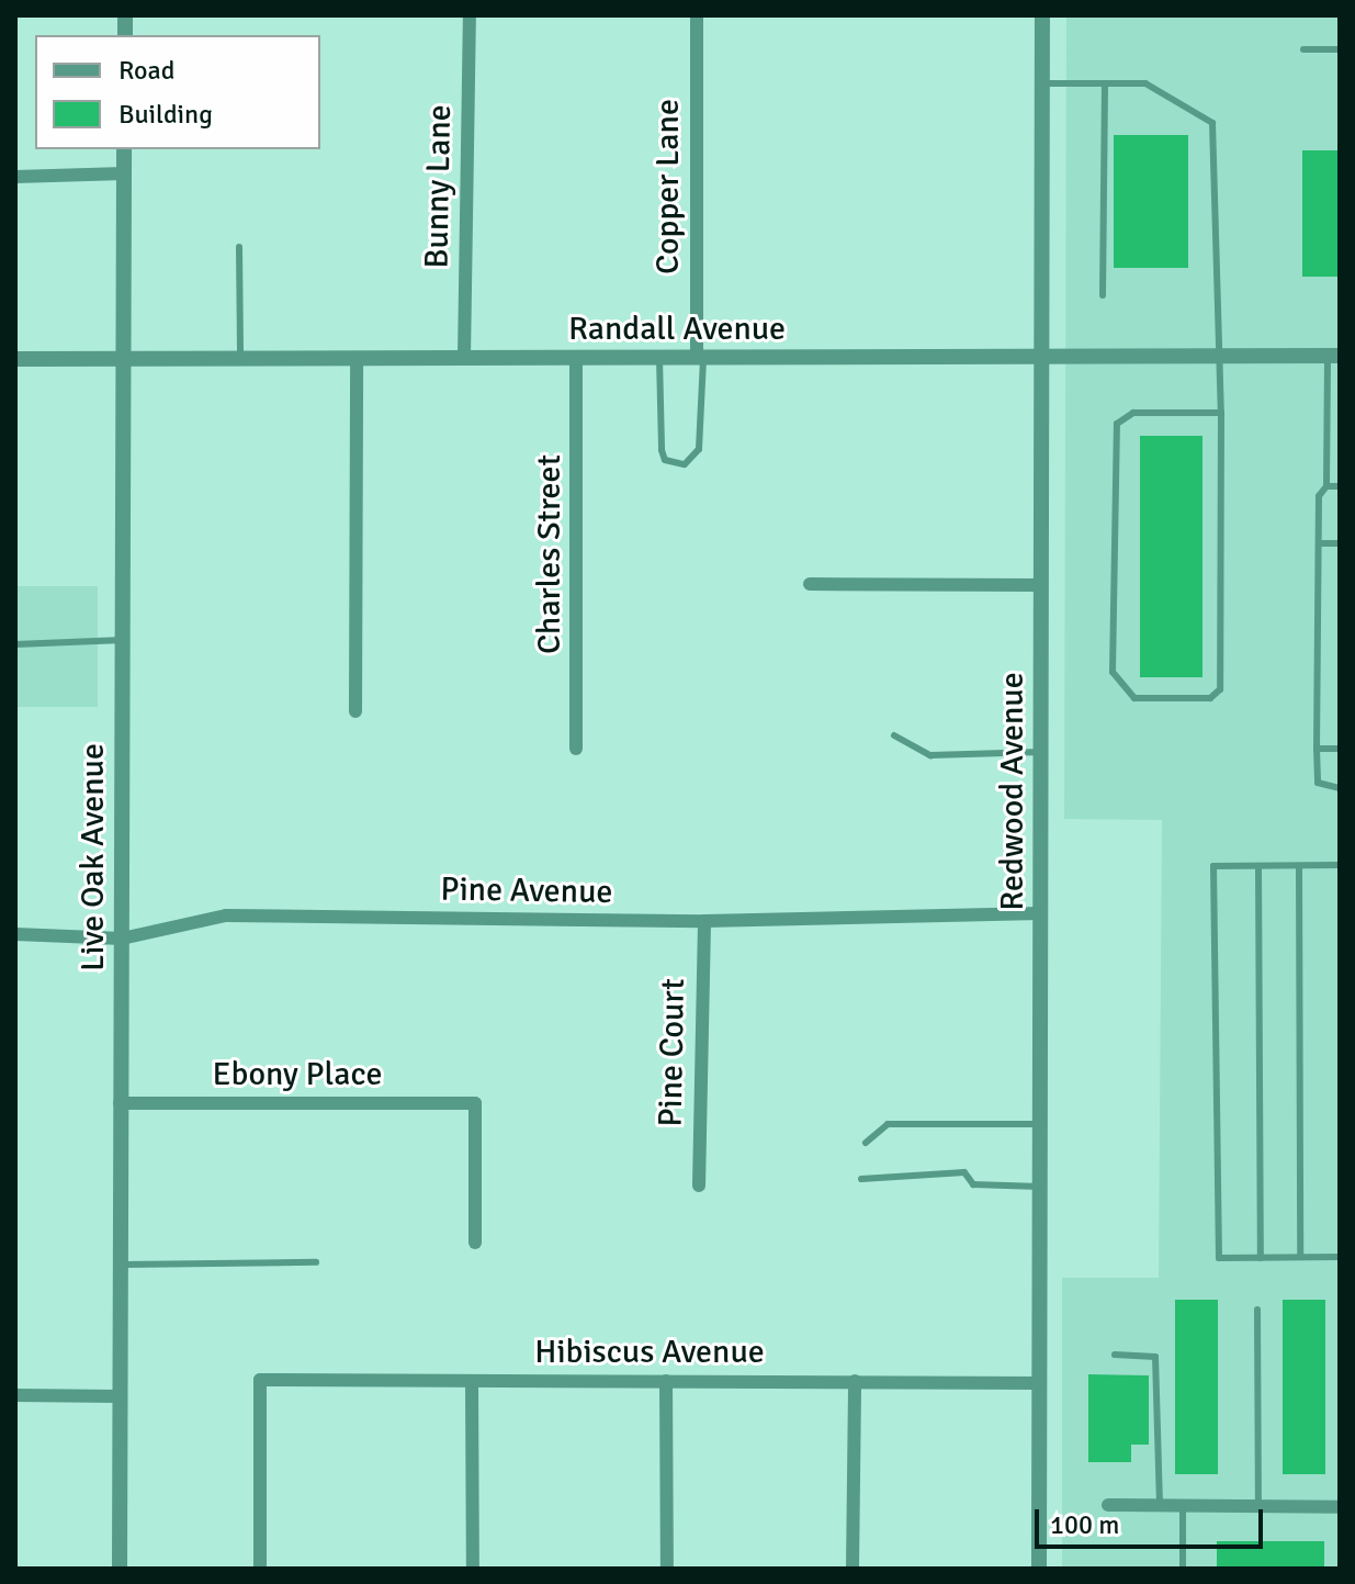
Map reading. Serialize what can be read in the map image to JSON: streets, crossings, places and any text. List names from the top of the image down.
{
  "streets": {
    "street": [
      "Bunny Lane",
      "Copper Lane",
      "Randall Avenue",
      "Charles Street",
      "Redwood Avenue",
      "Live Oak Avenue",
      "Pine Avenue",
      "Pine Court",
      "Ebony Place",
      "Hibiscus Avenue"
    ]
  },
  "crossings": [
    ["Bunny Lane", "Randall Avenue"],
    ["Copper Lane", "Randall Avenue"],
    ["Randall Avenue", "Charles Street"],
    ["Randall Avenue", "Redwood Avenue"],
    ["Randall Avenue", "Live Oak Avenue"],
    ["Redwood Avenue", "Pine Avenue"],
    ["Redwood Avenue", "Hibiscus Avenue"],
    ["Live Oak Avenue", "Pine Avenue"],
    ["Live Oak Avenue", "Ebony Place"],
    ["Pine Avenue", "Pine Court"]
  ],
  "legend": ["Road", "Building"],
  "scale_bar": "100 m"
}
